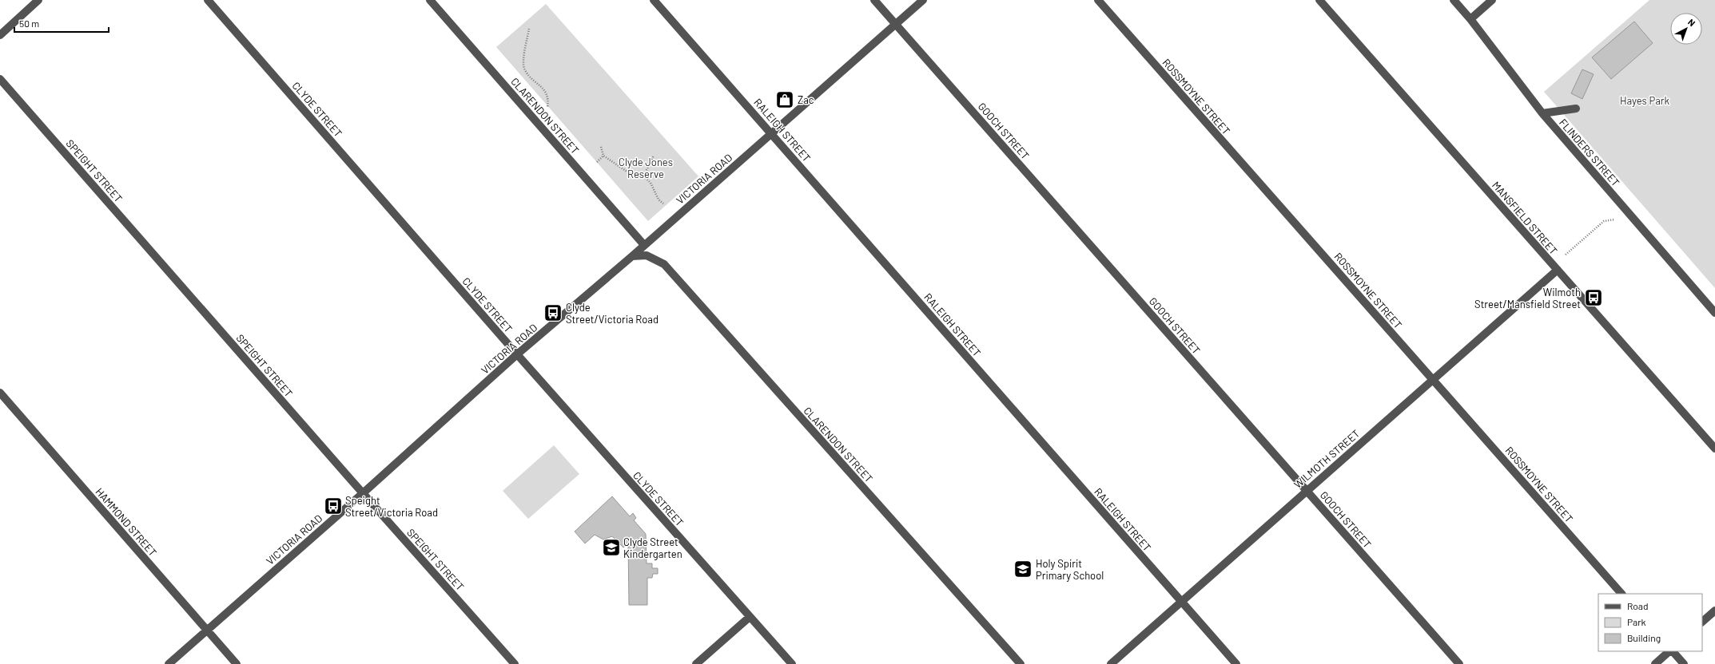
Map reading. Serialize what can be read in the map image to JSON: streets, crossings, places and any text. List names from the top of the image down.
{
  "streets": {
    "street": [
      "ROSSMOYNE STREET",
      "CLYDE STREET",
      "CLARENDON STREET",
      "RALEIGH STREET",
      "GOOCH STREET",
      "FLINDERS STREET",
      "SPEIGHT STREET",
      "VICTORIA ROAD",
      "MANSFIELD STREET",
      "WILMOTH STREET",
      "HAMMOND STREET"
    ]
  },
  "crossings": [
    ["ROSSMOYNE STREET", "WILMOTH STREET"],
    ["CLYDE STREET", "VICTORIA ROAD"],
    ["CLARENDON STREET", "VICTORIA ROAD"],
    ["RALEIGH STREET", "VICTORIA ROAD"],
    ["RALEIGH STREET", "WILMOTH STREET"],
    ["GOOCH STREET", "VICTORIA ROAD"],
    ["GOOCH STREET", "WILMOTH STREET"],
    ["SPEIGHT STREET", "VICTORIA ROAD"],
    ["VICTORIA ROAD", "HAMMOND STREET"],
    ["MANSFIELD STREET", "WILMOTH STREET"]
  ],
  "parks": ["Hayes Park", "Clyde Jones Reserve"],
  "places": {
    "shop": ["Zac"],
    "bus stop": ["Wilmoth Street/Mansfield Street", "Clyde Street/Victoria Road", "Speight Street/Victoria Road"],
    "school or university": ["Clyde Street Kindergarten", "Holy Spirit Primary School"]
  },
  "legend": ["Road", "Park", "Building"],
  "scale_bar": "50 m",
  "north": "top right"
}
